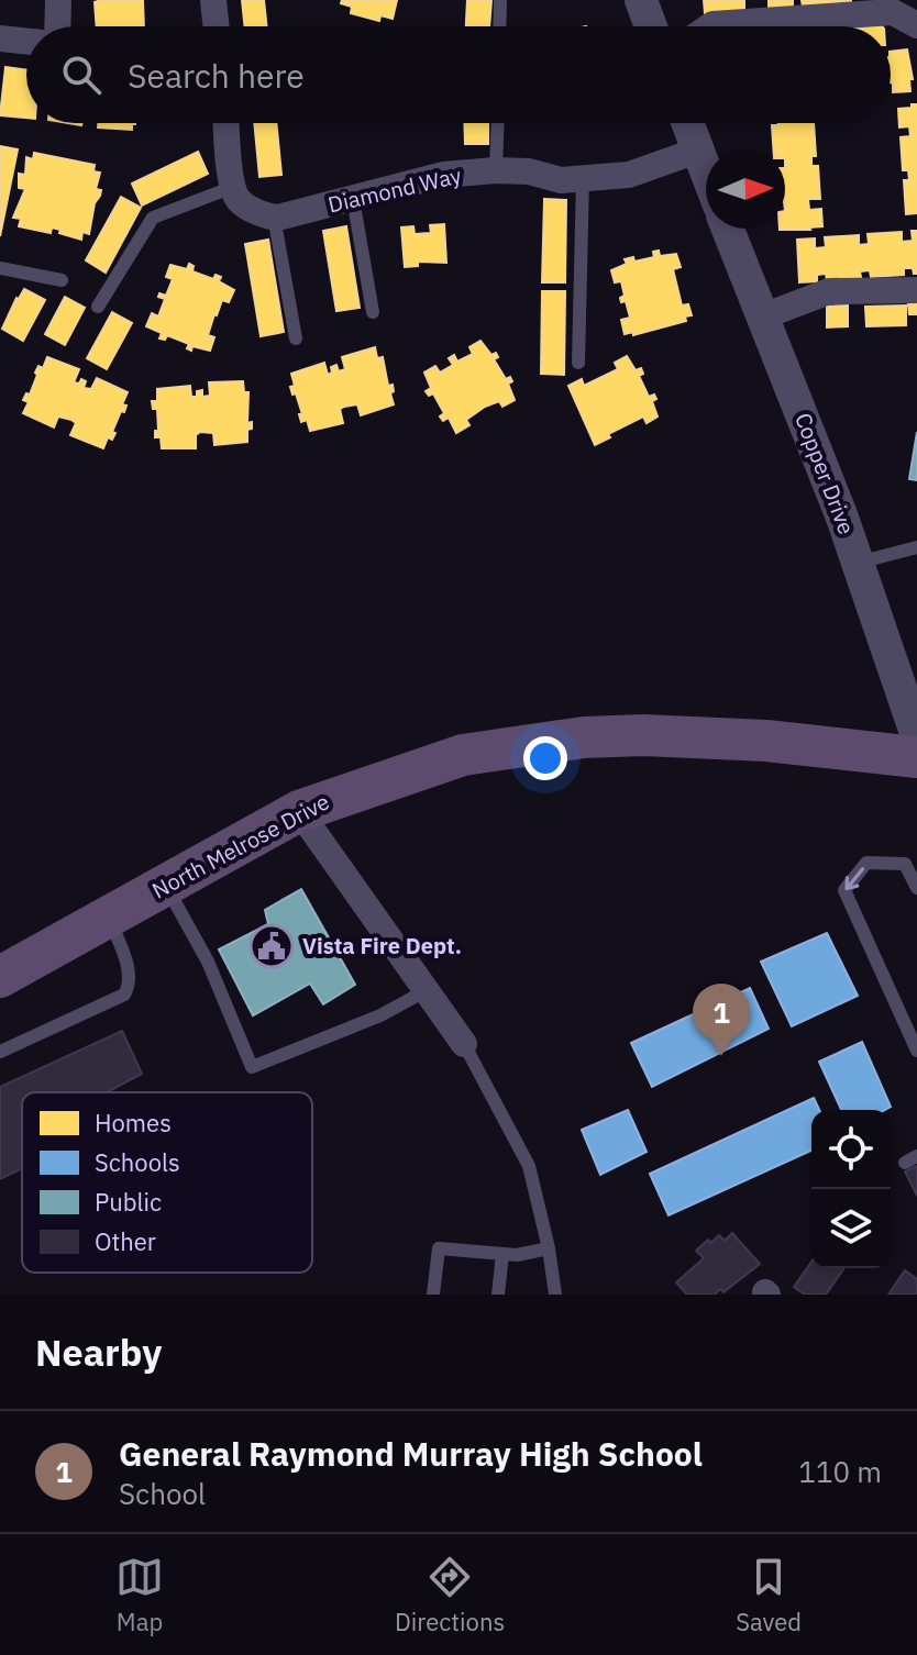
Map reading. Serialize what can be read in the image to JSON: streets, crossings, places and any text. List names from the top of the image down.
{
  "streets": {
    "main road": ["North Melrose Drive"],
    "street": ["Diamond Way", "Copper Drive"]
  },
  "places": {
    "public building": ["Vista Fire Dept."]
  },
  "legend": [
    "Homes",
    "Schools",
    "Public",
    "Other"
  ],
  "north": "right",
  "page": {
    "search": "Search here",
    "pins": "1",
    "heading": "Nearby",
    "list": [
      {
        "mark": "1",
        "name": "General Raymond Murray High School",
        "note": "School",
        "value": "110 m"
      }
    ],
    "nav": ["Map", "Directions", "Saved"]
  }
}
